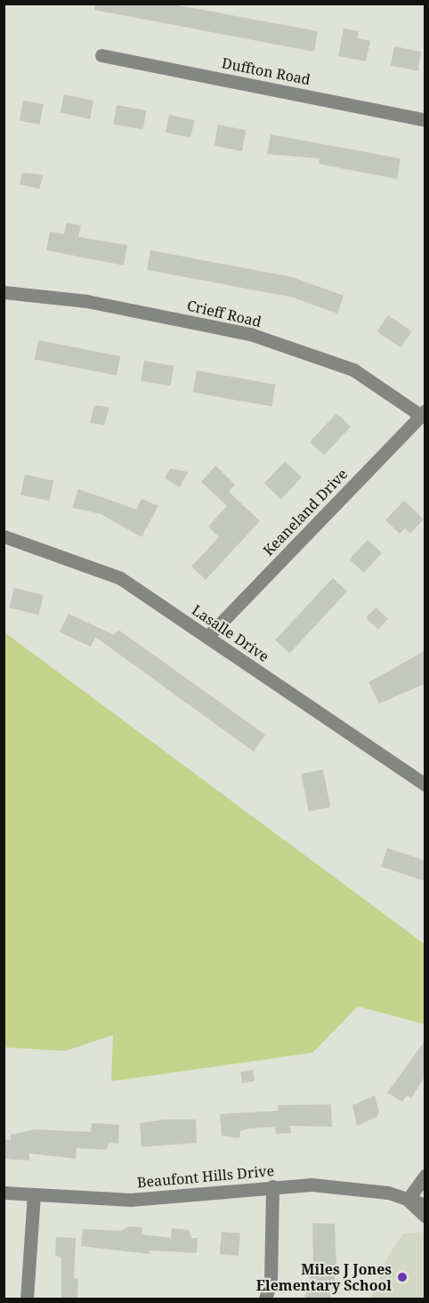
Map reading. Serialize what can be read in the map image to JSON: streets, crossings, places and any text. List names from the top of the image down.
{
  "streets": {
    "street": [
      "Duffton Road",
      "Crieff Road",
      "Keaneland Drive",
      "Lasalle Drive",
      "Beaufont Hills Drive"
    ]
  },
  "crossings": [
    ["Crieff Road", "Keaneland Drive"],
    ["Keaneland Drive", "Lasalle Drive"]
  ],
  "places": ["Miles J Jones Elementary School"]
}
